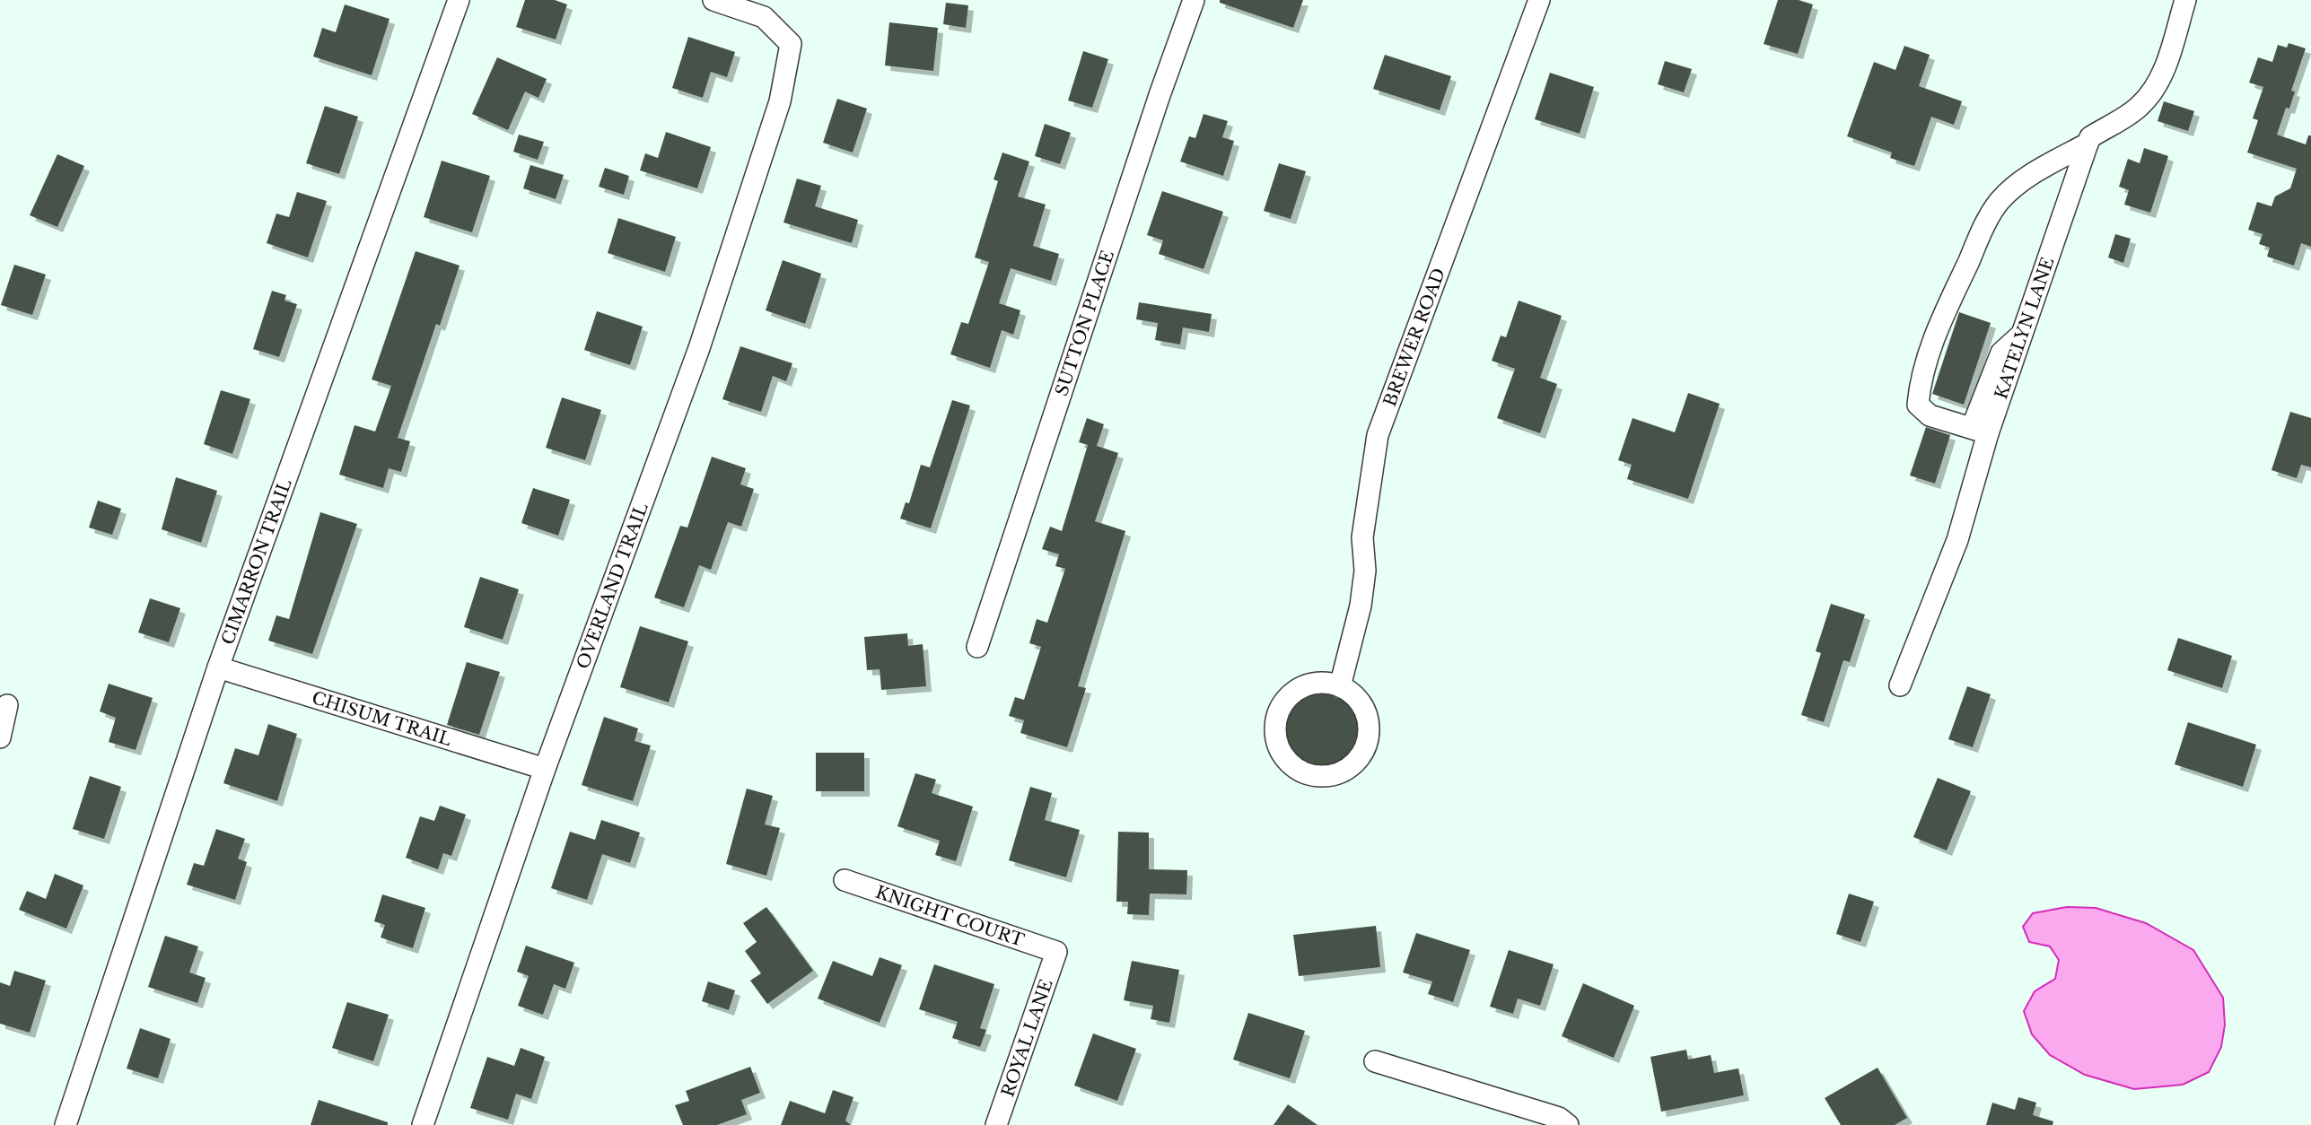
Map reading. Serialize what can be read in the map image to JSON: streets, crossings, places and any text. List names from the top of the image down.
{
  "streets": {
    "street": [
      "SUTTON PLACE",
      "KATELYN LANE",
      "BREWER ROAD",
      "CIMARRON TRAIL",
      "OVERLAND TRAIL",
      "CHISUM TRAIL",
      "KNIGHT COURT",
      "ROYAL LANE"
    ]
  },
  "crossings": [
    ["CIMARRON TRAIL", "CHISUM TRAIL"],
    ["OVERLAND TRAIL", "CHISUM TRAIL"],
    ["KNIGHT COURT", "ROYAL LANE"]
  ]
}
